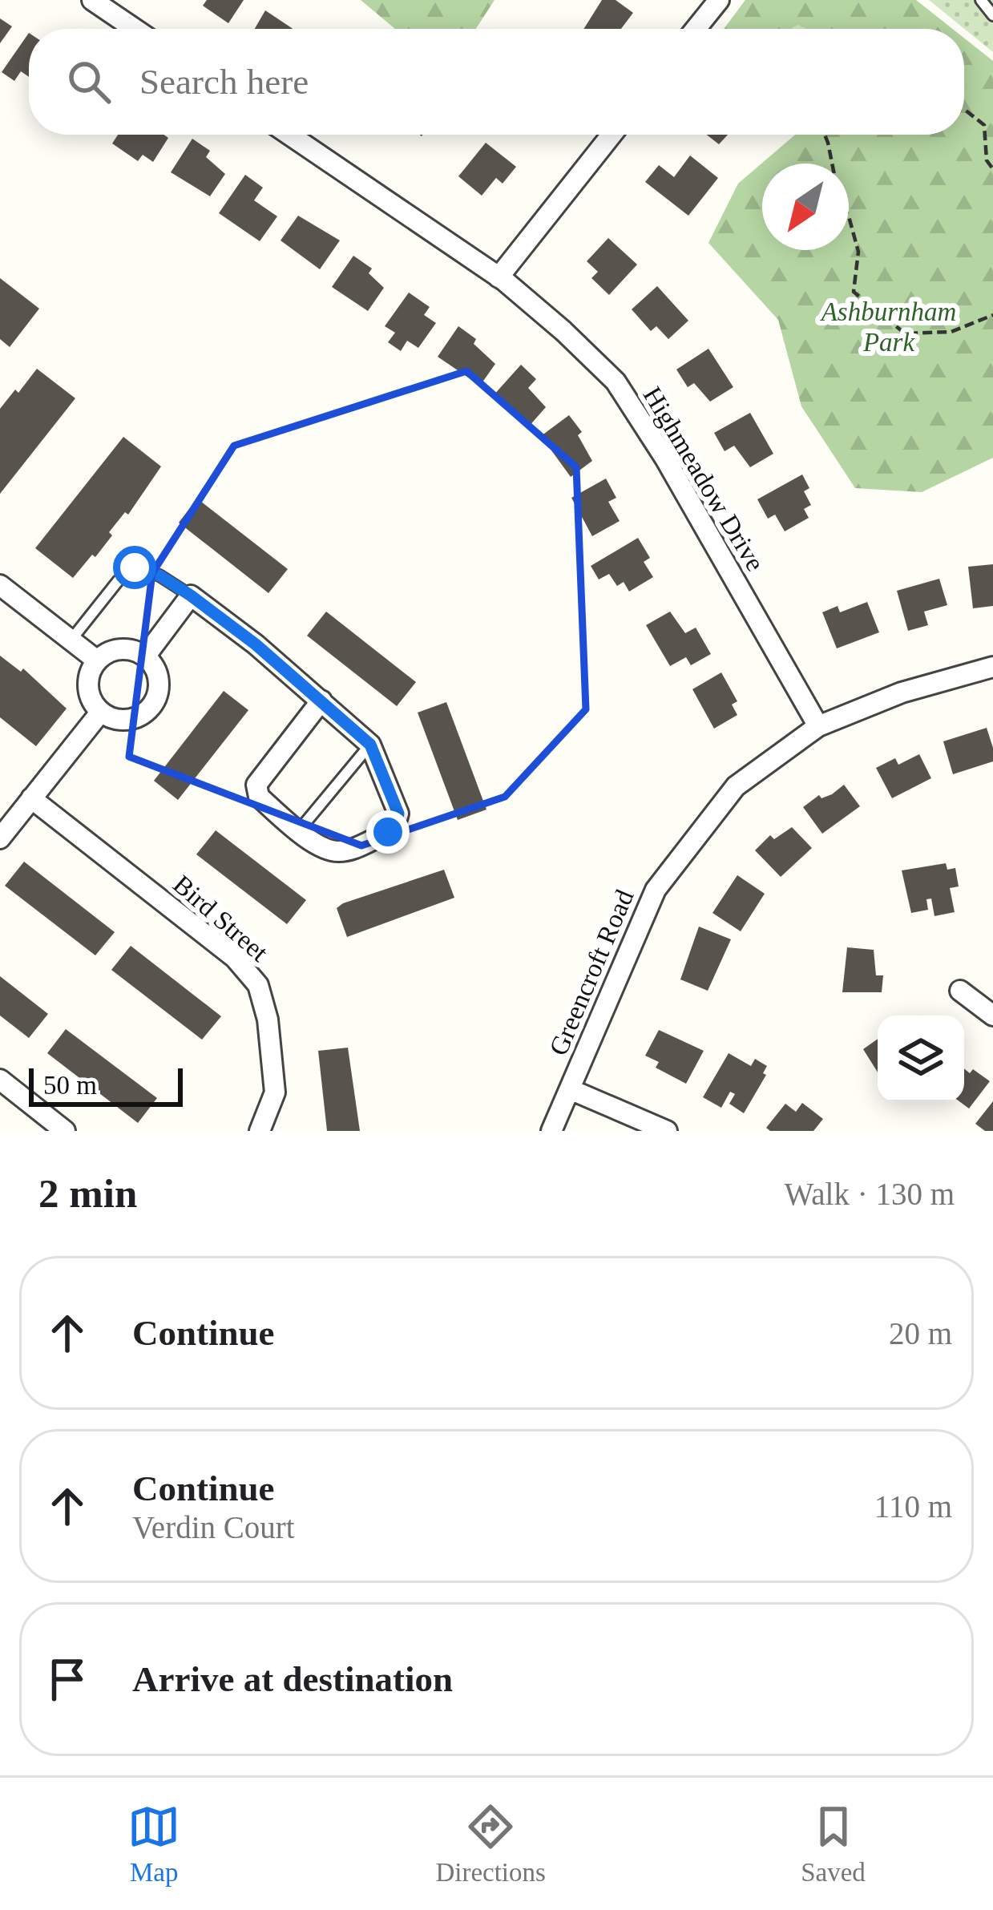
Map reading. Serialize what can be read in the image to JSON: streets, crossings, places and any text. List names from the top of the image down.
{
  "streets": {
    "street": ["Highmeadow Drive", "Bird Street", "Greencroft Road"]
  },
  "crossings": [
    ["Highmeadow Drive", "Greencroft Road"]
  ],
  "parks": ["Ashburnham Park"],
  "scale_bar": "50 m",
  "north": "bottom left",
  "page": {
    "search": "Search here",
    "scale": "50 m",
    "heading": ["2 min", "Walk · 130 m"],
    "list": [
      ["Continue", "20 m"],
      ["Continue", "Verdin Court", "110 m"],
      "Arrive at destination"
    ],
    "nav": ["Map", "Directions", "Saved"]
  }
}
